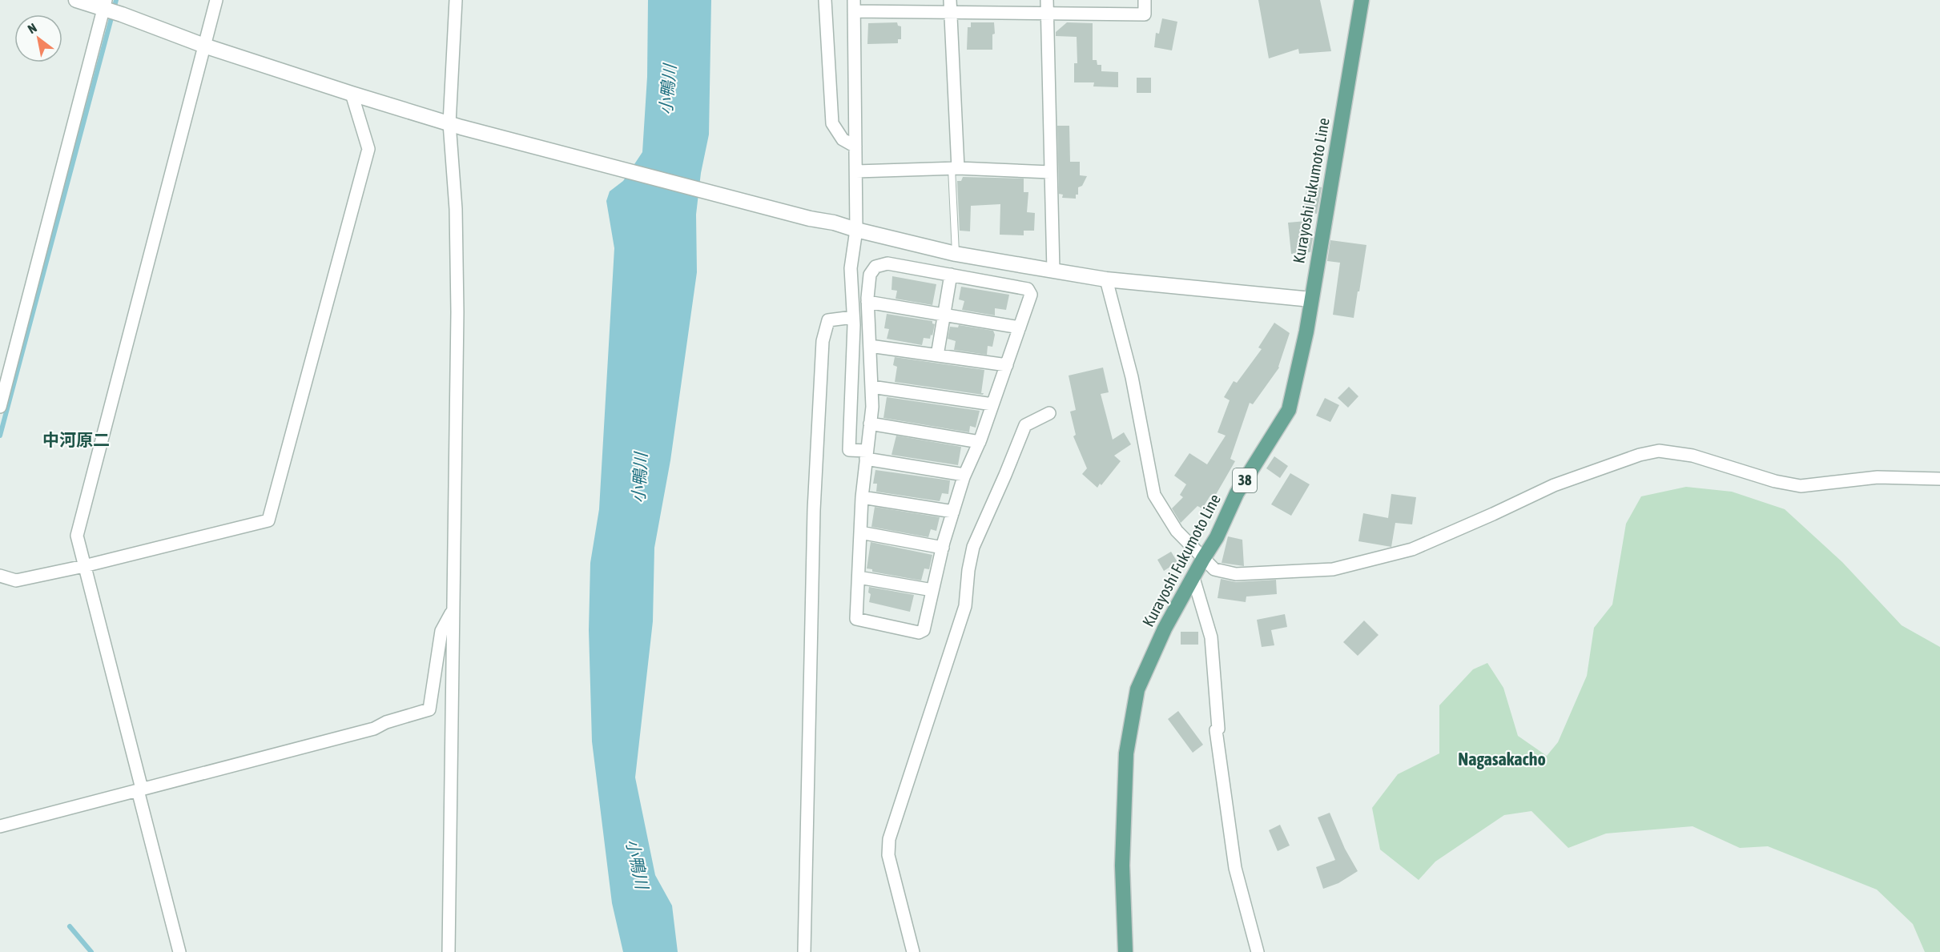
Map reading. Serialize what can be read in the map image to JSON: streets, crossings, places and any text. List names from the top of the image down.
{
  "streets": {
    "main road": ["Kurayoshi Fukumoto Line", "38"]
  },
  "districts": ["中河原二", "Nagasakacho"],
  "water": ["小鴨川"],
  "north": "top left"
}
